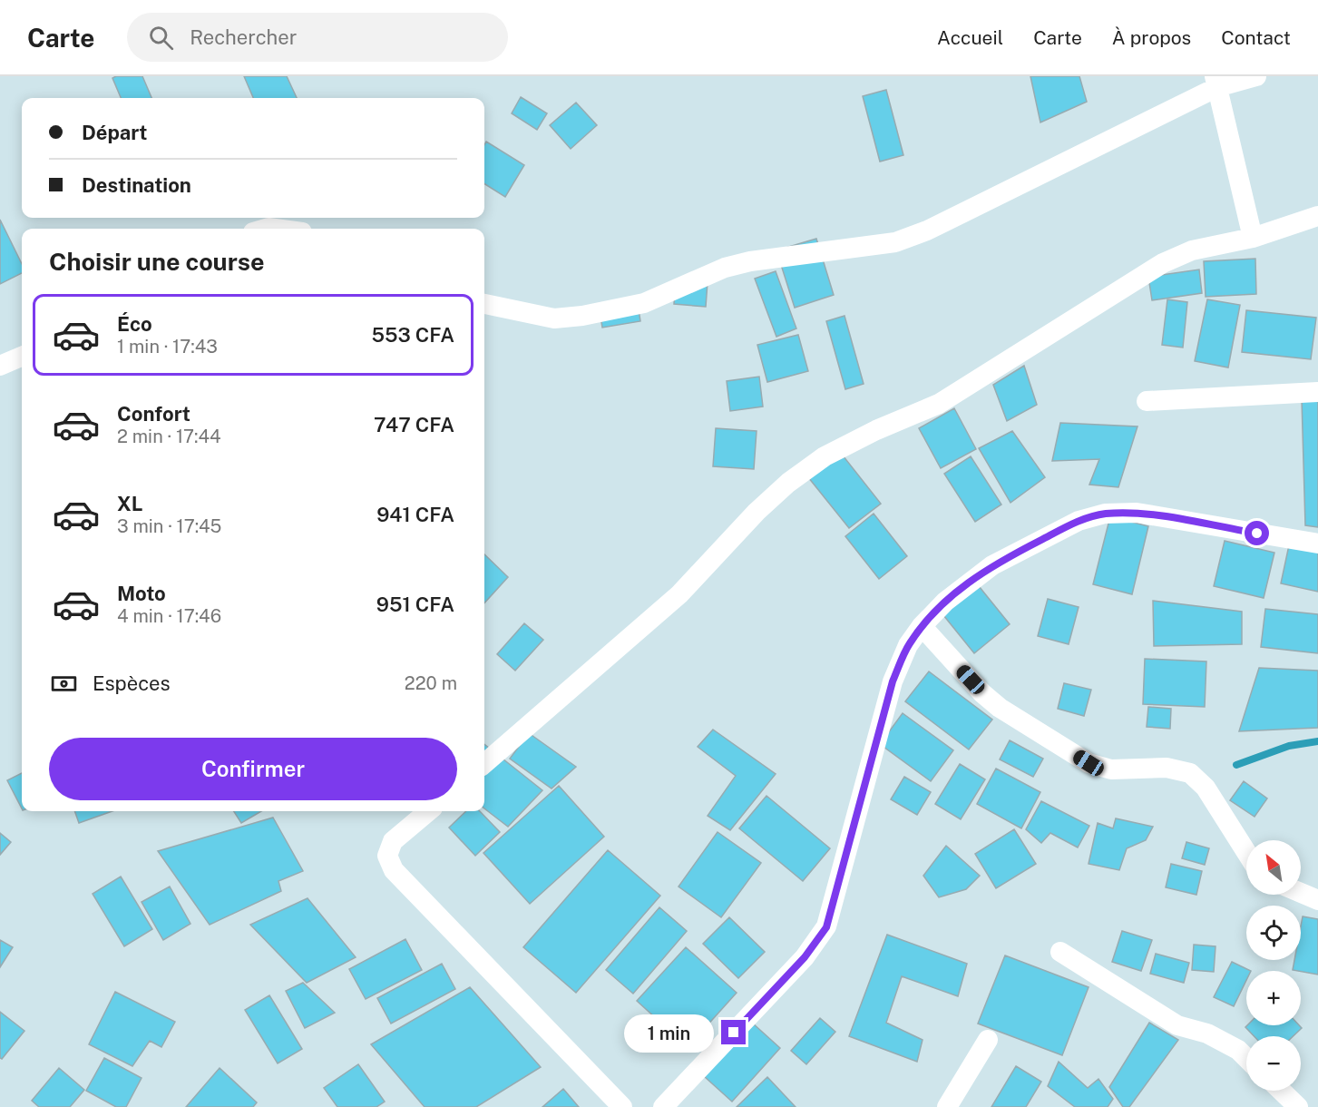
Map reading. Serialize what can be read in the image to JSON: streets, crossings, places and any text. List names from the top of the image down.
{
  "north": "top left",
  "page": {
    "header": "Carte",
    "search": "Rechercher",
    "nav": [
      "Accueil",
      "Carte",
      "À propos",
      "Contact"
    ],
    "banner": ["Départ", "Destination"],
    "heading": "Choisir une course",
    "list": [
      {
        "name": "Éco",
        "note": "1 min · 17:43",
        "value": "553 CFA"
      },
      {
        "name": "Confort",
        "note": "2 min · 17:44",
        "value": "747 CFA"
      },
      {
        "name": "XL",
        "note": "3 min · 17:45",
        "value": "941 CFA"
      },
      {
        "name": "Moto",
        "note": "4 min · 17:46",
        "value": "951 CFA"
      }
    ],
    "pay": ["Espèces", "220 m"],
    "buttons": "Confirmer",
    "map_buttons": ["+", "−"],
    "bubble": "1 min"
  }
}
